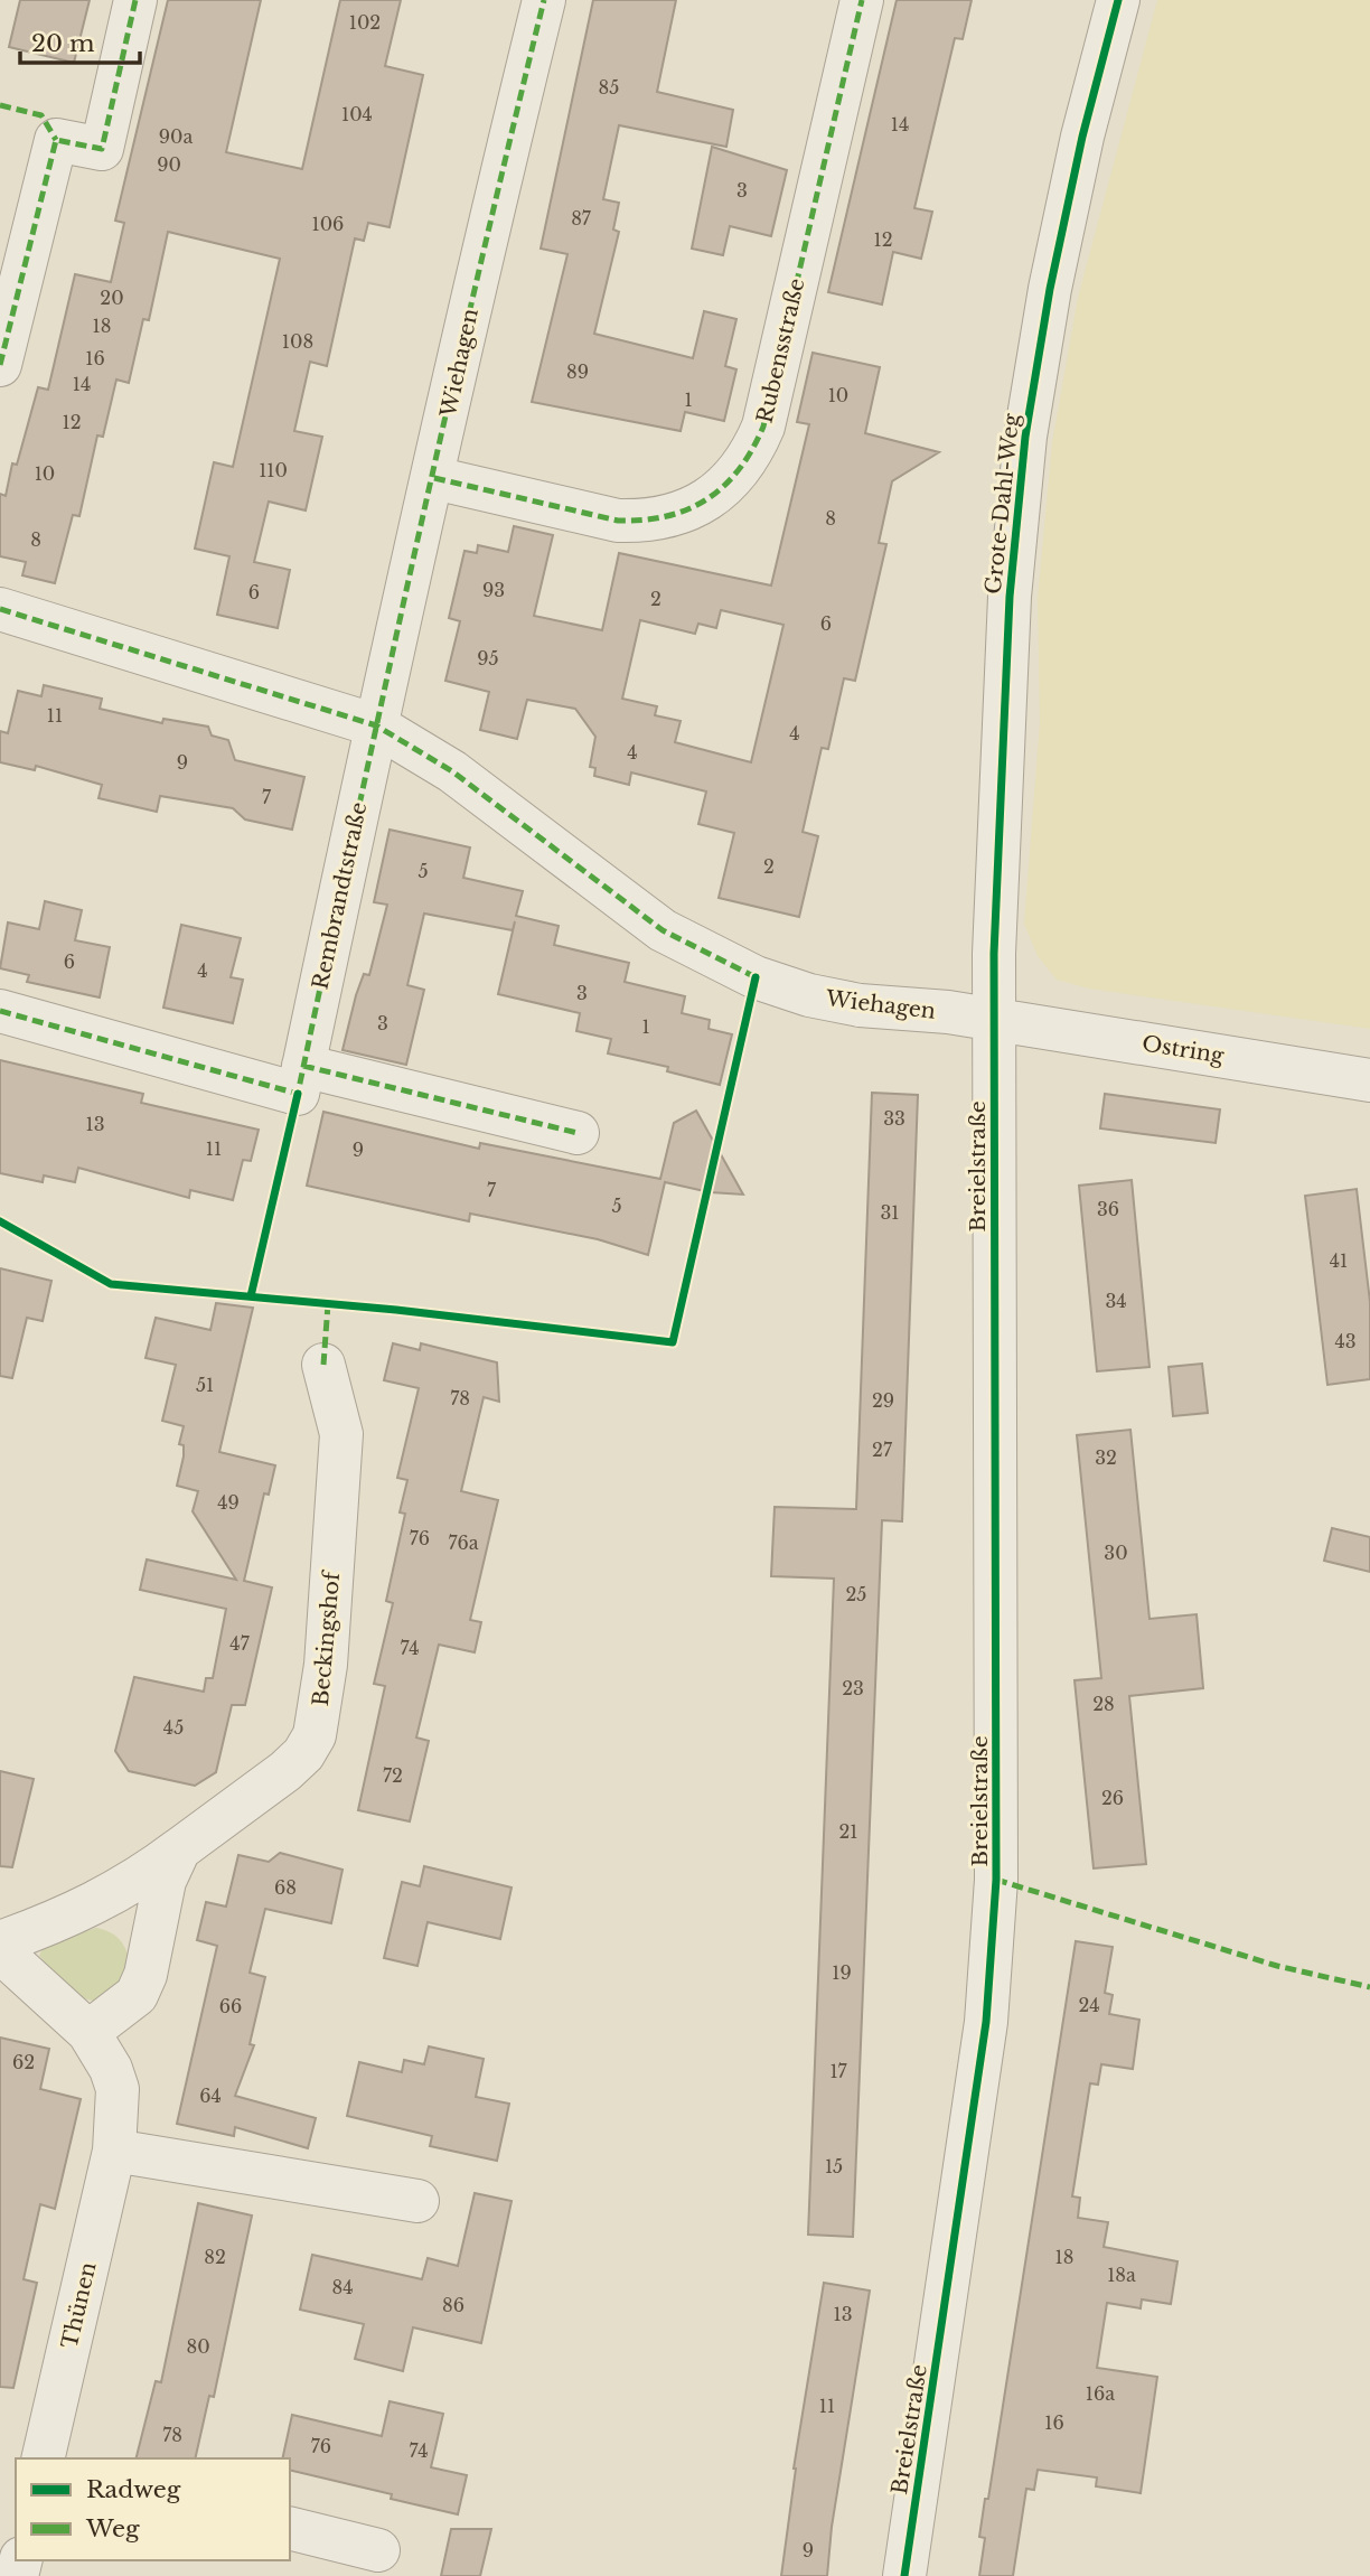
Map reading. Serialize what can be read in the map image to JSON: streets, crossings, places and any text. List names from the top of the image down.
{
  "streets": {
    "street": [
      "Rubensstraße",
      "Wiehagen",
      "Grote-Dahl-Weg",
      "Rembrandtstraße",
      "Ostring",
      "Breielstraße",
      "Beckingshof",
      "Thünen"
    ]
  },
  "crossings": [
    ["Rubensstraße", "Wiehagen"],
    ["Wiehagen", "Grote-Dahl-Weg"],
    ["Wiehagen", "Rembrandtstraße"],
    ["Wiehagen", "Ostring"],
    ["Wiehagen", "Breielstraße"],
    ["Grote-Dahl-Weg", "Ostring"],
    ["Grote-Dahl-Weg", "Breielstraße"],
    ["Ostring", "Breielstraße"],
    ["Beckingshof", "Thünen"]
  ],
  "house_numbers": [
    "102",
    "85",
    "104",
    "14",
    "90a",
    "90",
    "3",
    "87",
    "106",
    "12",
    "20",
    "18",
    "108",
    "16",
    "89",
    "14",
    "10",
    "1",
    "12",
    "110",
    "10",
    "8",
    "8",
    "93",
    "6",
    "2",
    "6",
    "95",
    "11",
    "4",
    "4",
    "9",
    "7",
    "2",
    "5",
    "6",
    "4",
    "3",
    "3",
    "1",
    "33",
    "13",
    "11",
    "9",
    "7",
    "5",
    "36",
    "31",
    "41",
    "34",
    "43",
    "51",
    "78",
    "29",
    "27",
    "32",
    "49",
    "76",
    "76a",
    "30",
    "25",
    "47",
    "74",
    "23",
    "28",
    "45",
    "72",
    "26",
    "21",
    "68",
    "19",
    "24",
    "66",
    "62",
    "17",
    "64",
    "15",
    "82",
    "18",
    "18a",
    "84",
    "86",
    "13",
    "80",
    "16a",
    "11",
    "16",
    "78",
    "76",
    "74",
    "9"
  ],
  "legend": ["Radweg", "Weg"],
  "scale_bar": "20 m"
}
